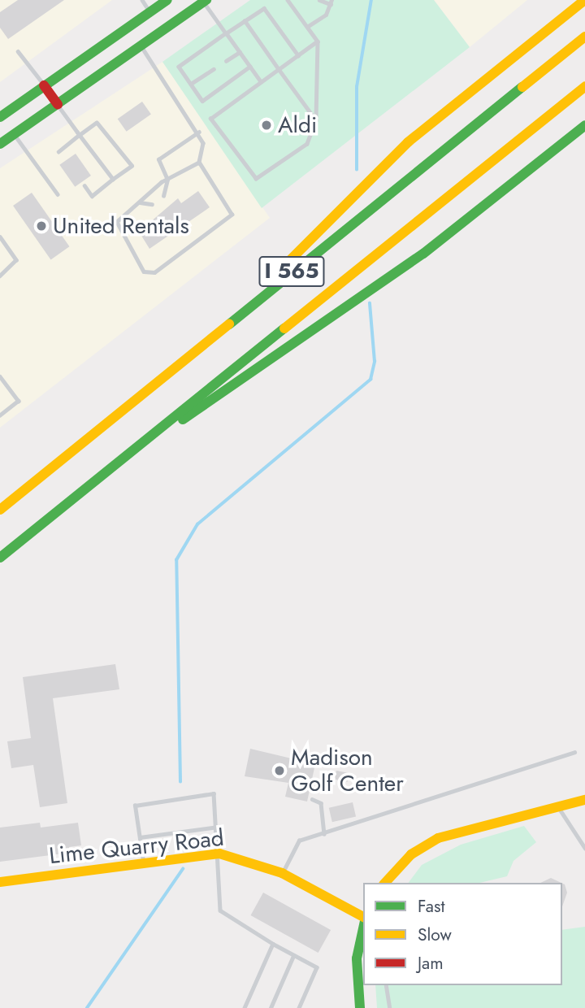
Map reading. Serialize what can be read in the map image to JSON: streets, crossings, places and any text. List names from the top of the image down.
{
  "streets": {
    "main road": ["I 565", "Lime Quarry Road"]
  },
  "places": ["Aldi", "United Rentals", "Madison Golf Center"],
  "legend": ["Fast", "Slow", "Jam"]
}
